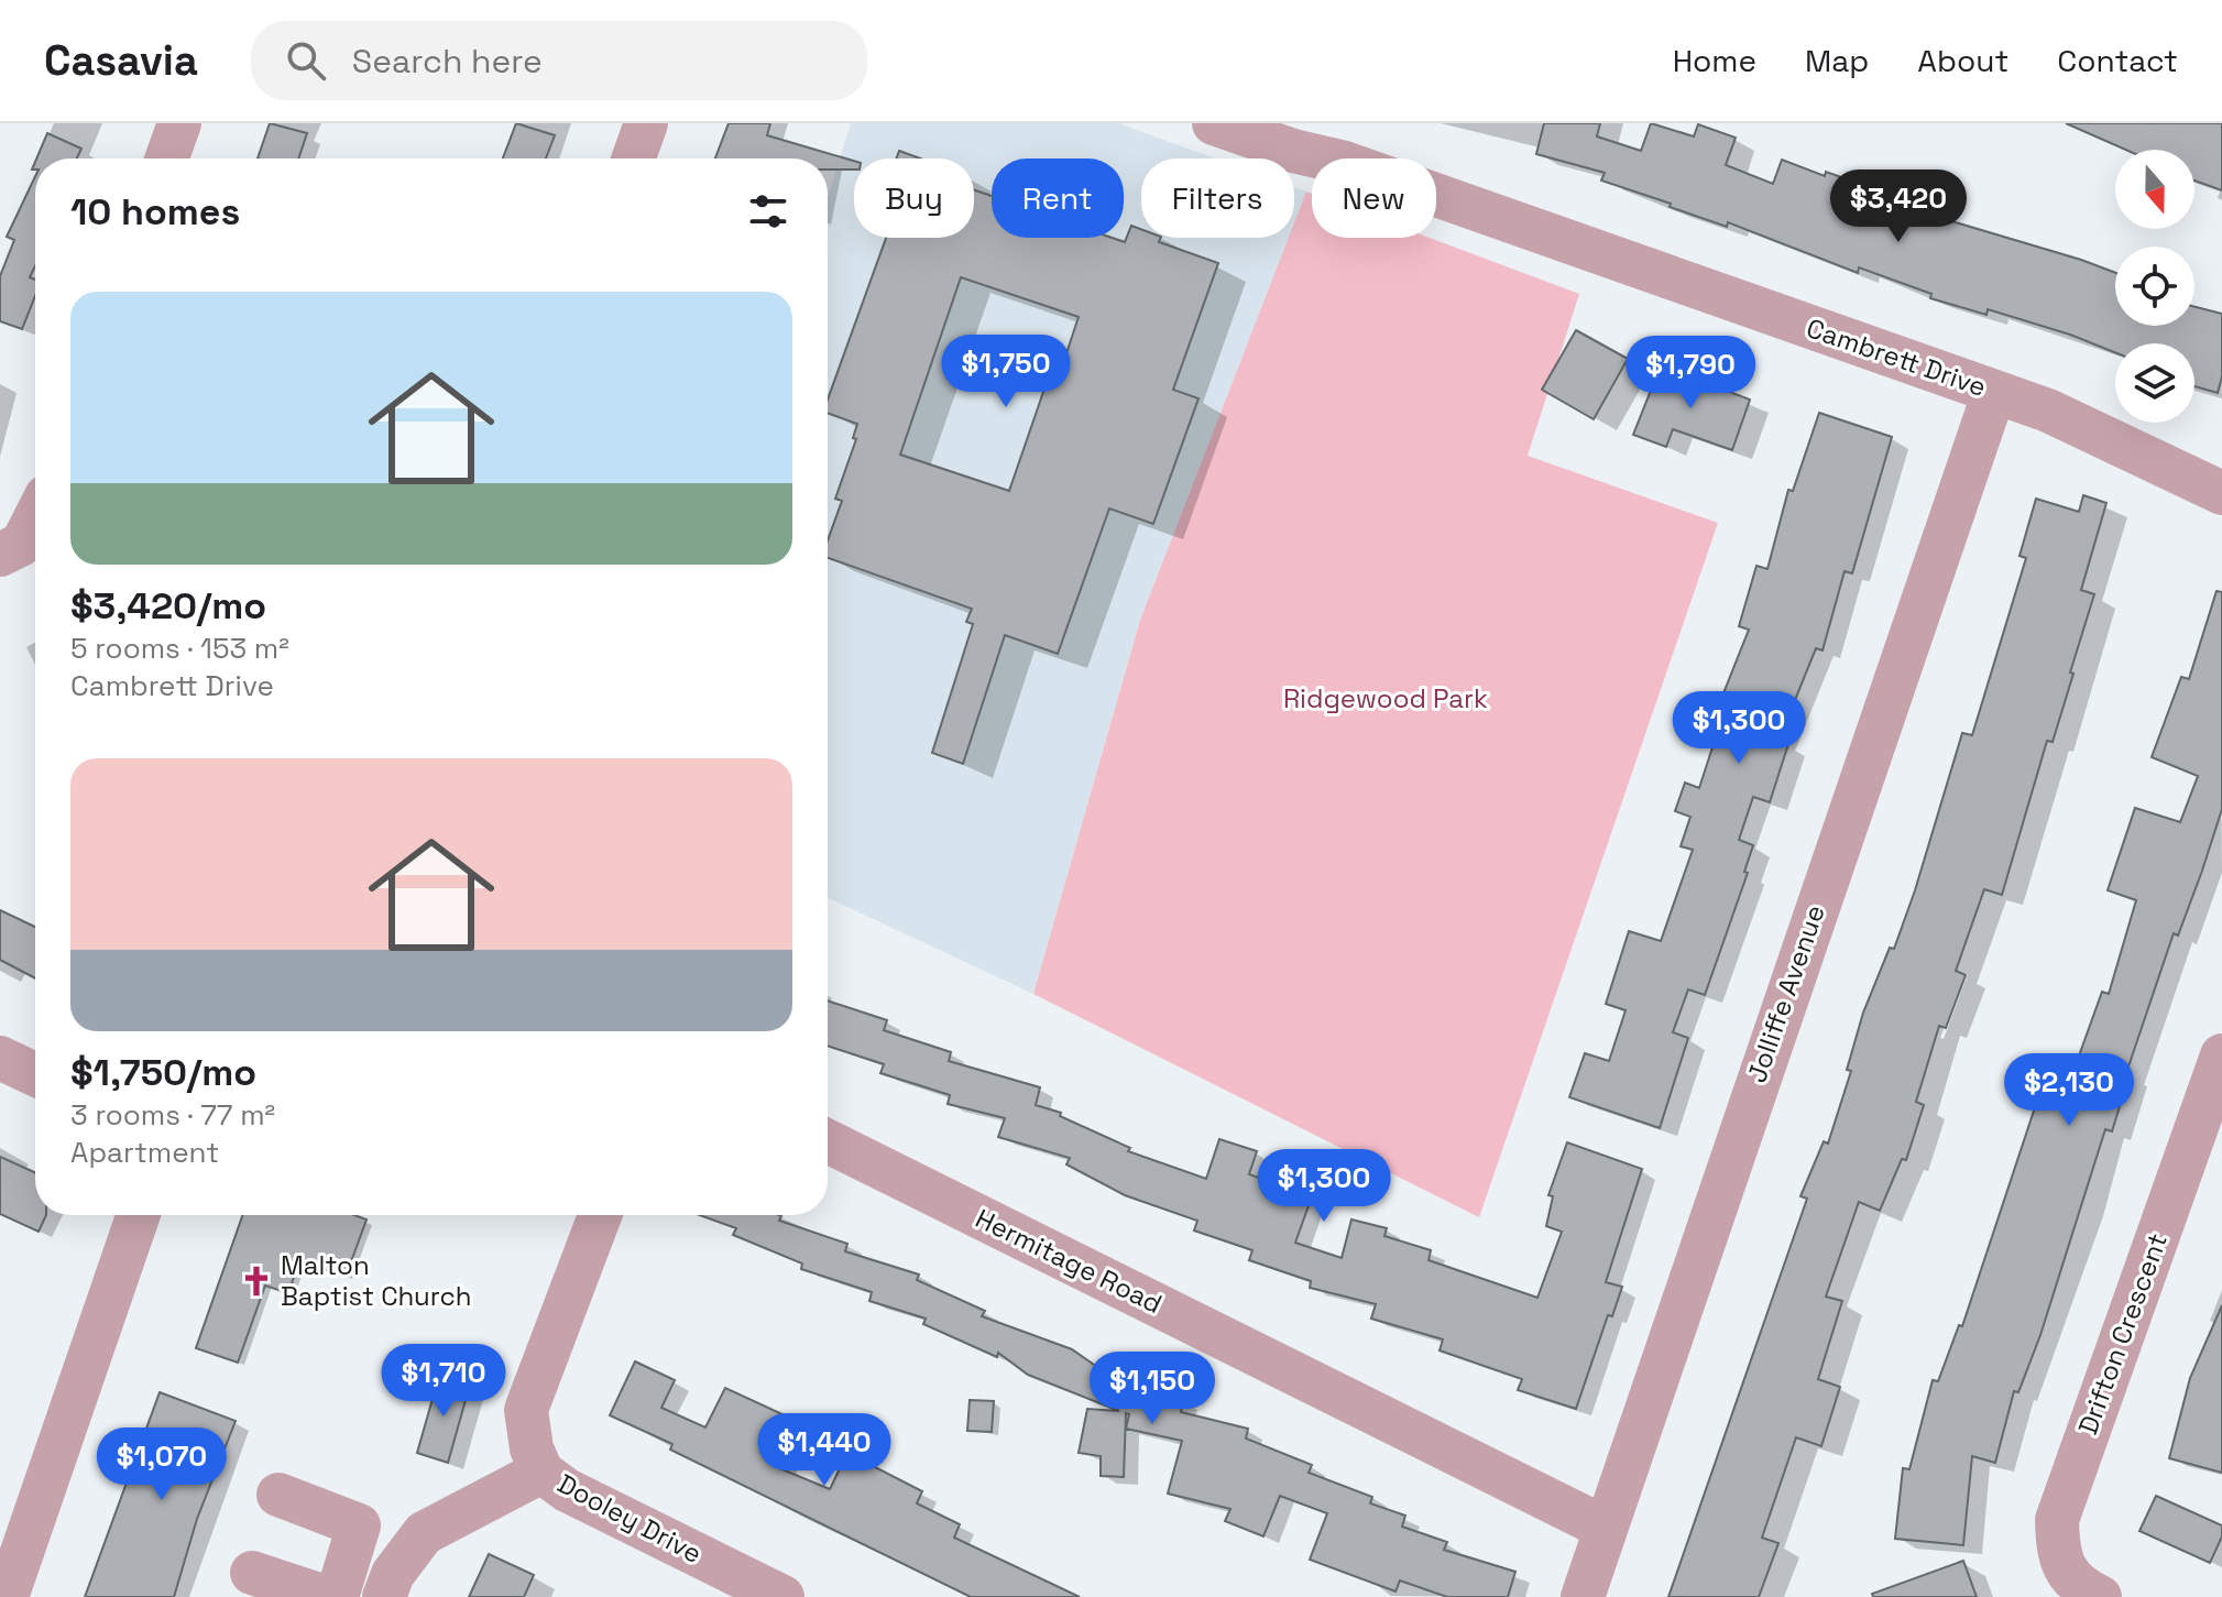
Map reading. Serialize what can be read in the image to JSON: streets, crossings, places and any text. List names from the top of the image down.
{
  "streets": {
    "street": [
      "Cambrett Drive",
      "Jolliffe Avenue",
      "Hermitage Road",
      "Drifton Crescent",
      "Dooley Drive"
    ]
  },
  "crossings": [
    ["Cambrett Drive", "Jolliffe Avenue"],
    ["Jolliffe Avenue", "Hermitage Road"]
  ],
  "parks": ["Ridgewood Park"],
  "places": {
    "church": ["Malton Baptist Church"]
  },
  "north": "bottom",
  "page": {
    "header": "Casavia",
    "search": "Search here",
    "nav": [
      "Home",
      "Map",
      "About",
      "Contact"
    ],
    "chip": [
      "Buy",
      "Rent",
      "Filters",
      "New"
    ],
    "heading": "10 homes",
    "price": [
      "$3,420",
      "$1,750",
      "$1,790",
      "$1,300",
      "$2,130",
      "$1,300",
      "$1,710",
      "$1,150",
      "$1,440",
      "$1,070"
    ],
    "list": [
      {
        "name": "$3,420/mo",
        "note": "5 rooms · 153 m² · Cambrett Drive"
      },
      {
        "name": "$1,750/mo",
        "note": "3 rooms · 77 m² · Apartment"
      }
    ]
  }
}
